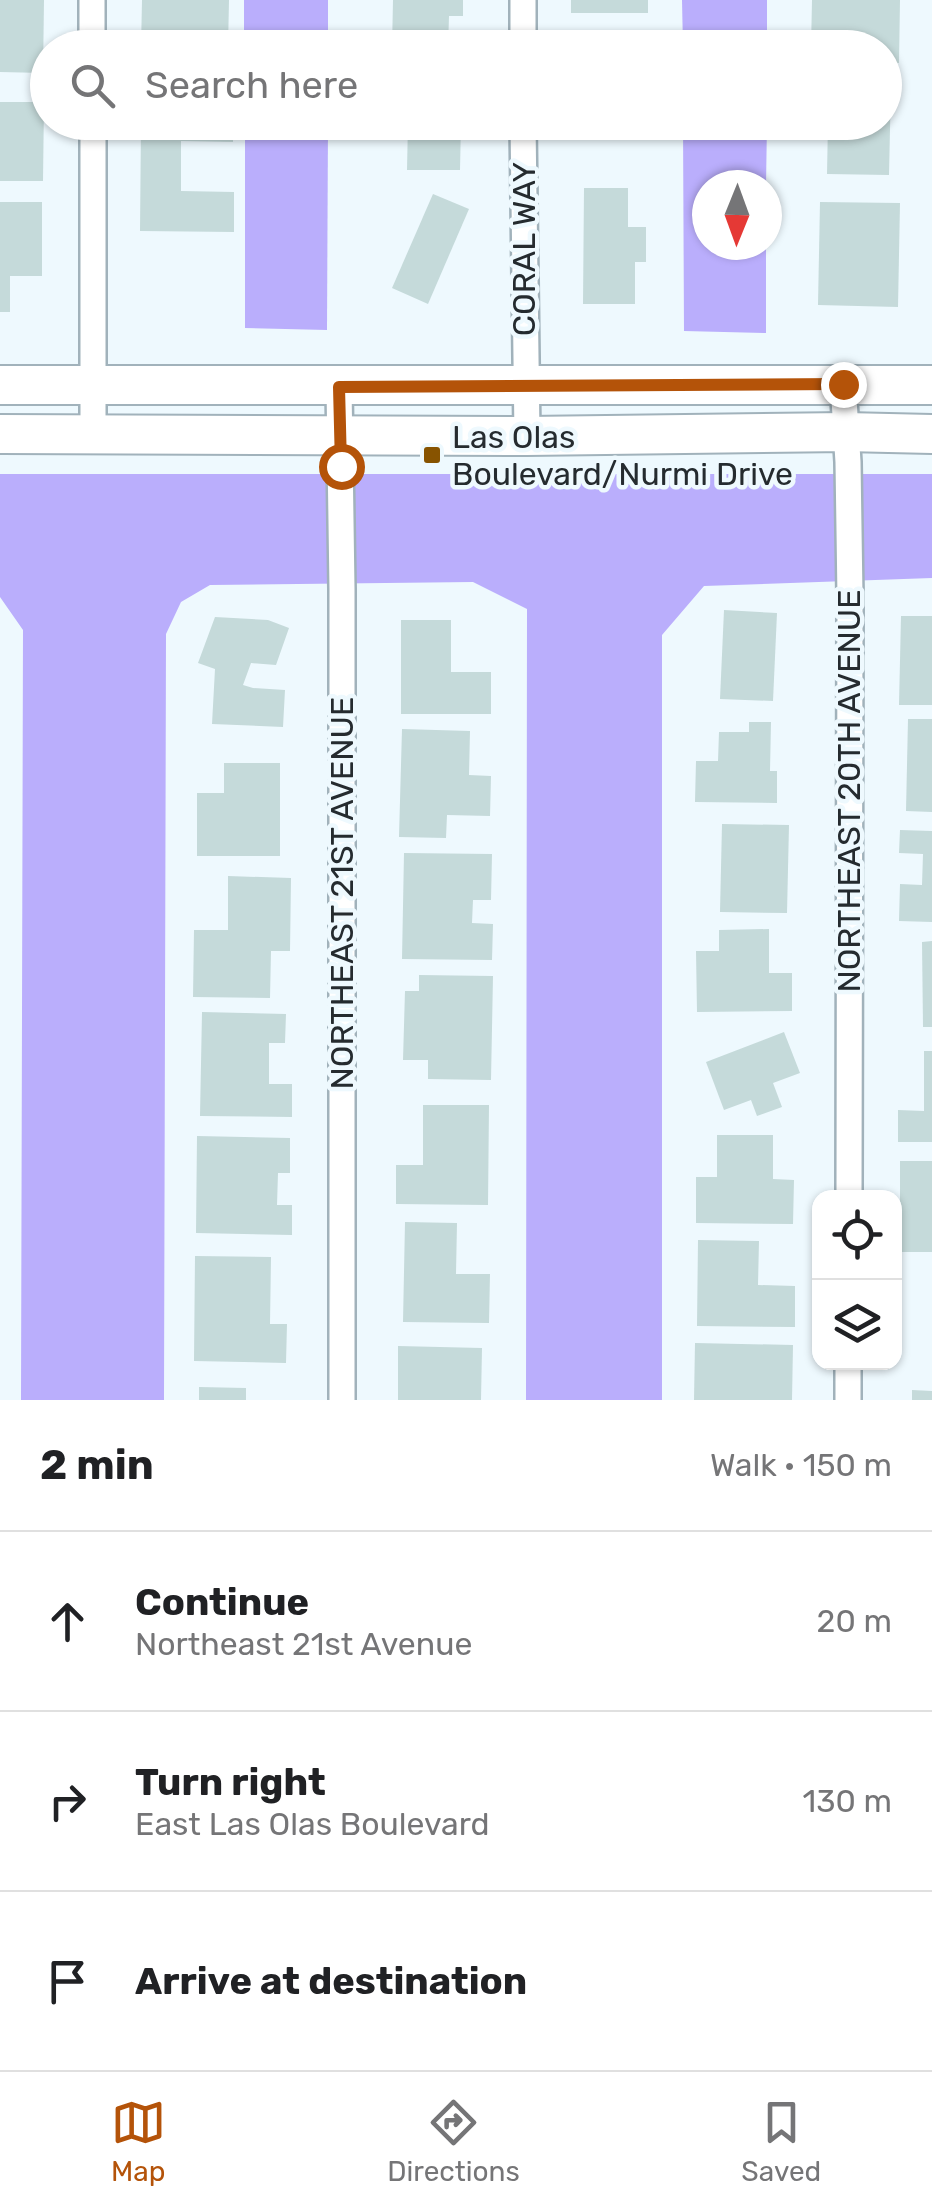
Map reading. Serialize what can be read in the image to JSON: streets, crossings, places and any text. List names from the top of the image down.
{
  "streets": {
    "street": ["CORAL WAY", "NORTHEAST 20TH AVENUE", "NORTHEAST 21ST AVENUE"]
  },
  "places": {
    "transit": ["Las Olas Boulevard/Nurmi Drive"]
  },
  "north": "bottom",
  "page": {
    "search": "Search here",
    "heading": ["2 min", "Walk · 150 m"],
    "list": [
      ["Continue", "Northeast 21st Avenue", "20 m"],
      ["Turn right", "East Las Olas Boulevard", "130 m"],
      "Arrive at destination"
    ],
    "nav": ["Map", "Directions", "Saved"]
  }
}
